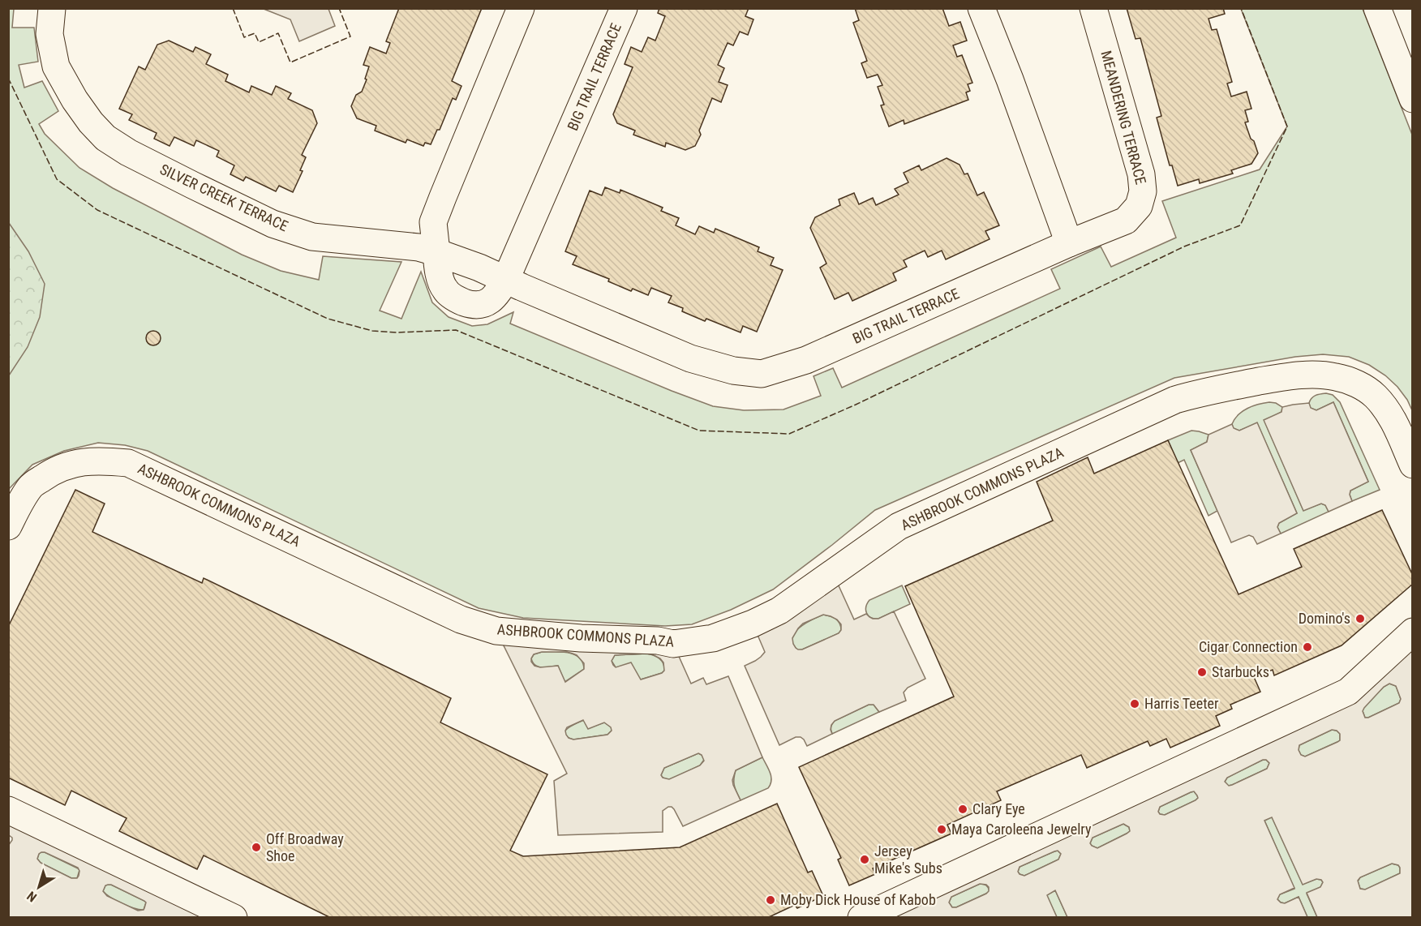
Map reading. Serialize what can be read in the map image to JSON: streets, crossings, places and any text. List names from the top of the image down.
{
  "streets": {
    "street": [
      "BIG TRAIL TERRACE",
      "MEANDERING TERRACE",
      "SILVER CREEK TERRACE",
      "ASHBROOK COMMONS PLAZA"
    ]
  },
  "crossings": [
    ["BIG TRAIL TERRACE", "MEANDERING TERRACE"],
    ["BIG TRAIL TERRACE", "SILVER CREEK TERRACE"]
  ],
  "places": [
    "Domino's",
    "Cigar Connection",
    "Starbucks",
    "Harris Teeter",
    "Clary Eye",
    "Maya Caroleena Jewelry",
    "Off Broadway Shoe",
    "Jersey Mike's Subs",
    "Moby Dick House of Kabob"
  ],
  "north": "bottom left"
}
